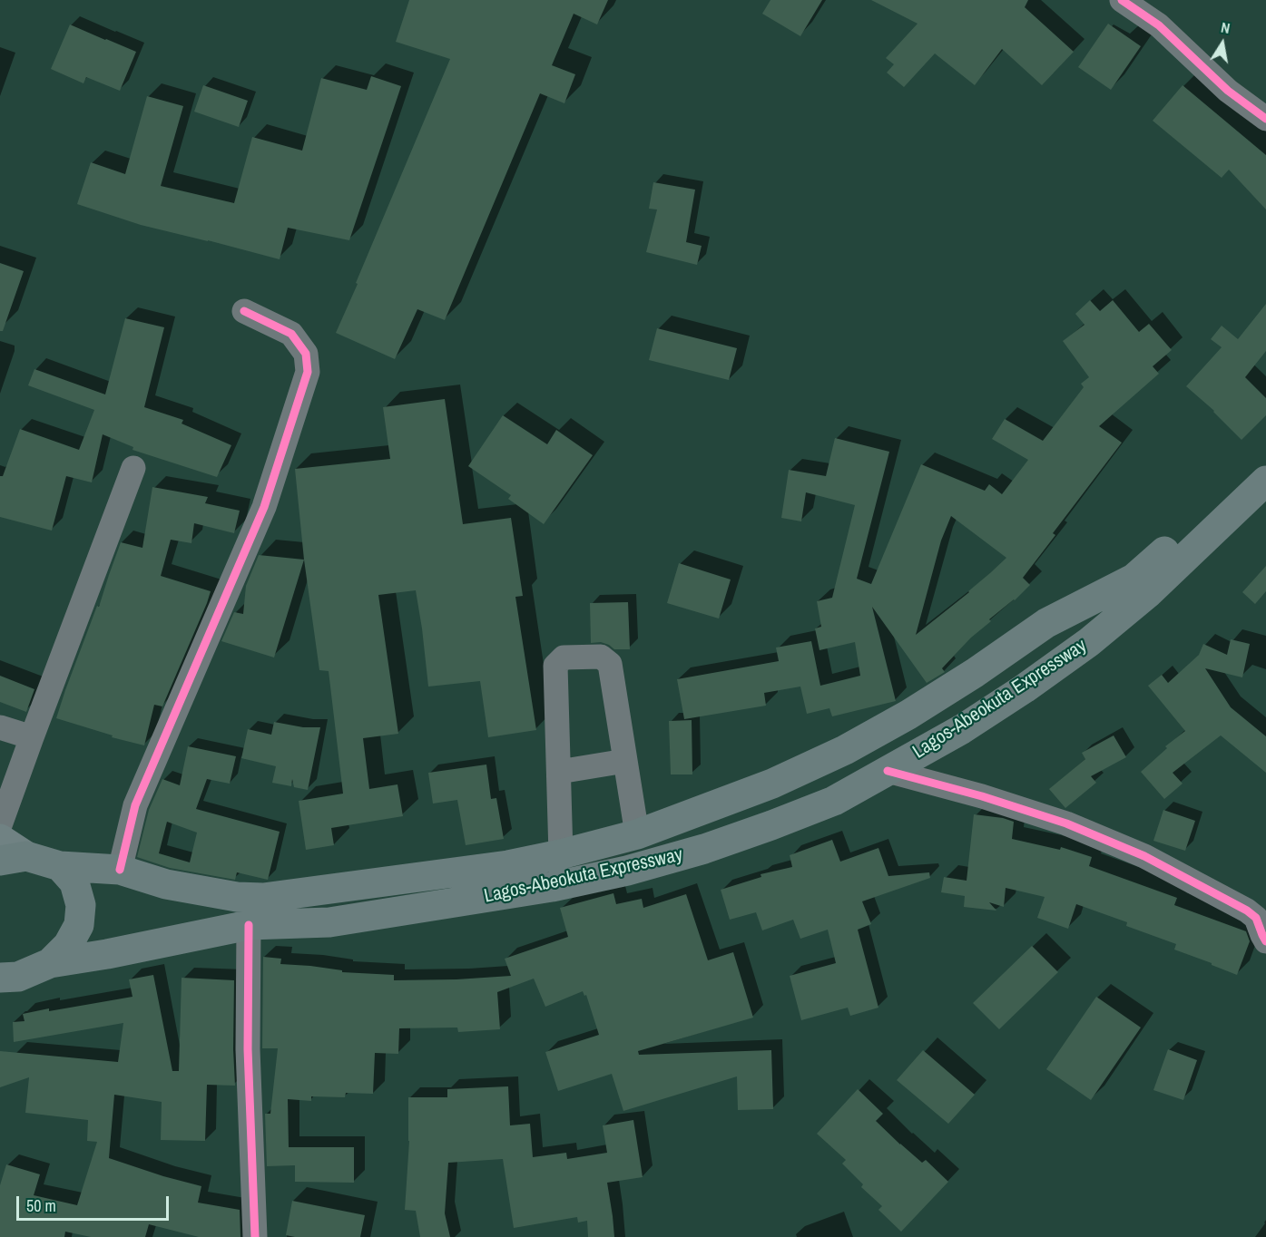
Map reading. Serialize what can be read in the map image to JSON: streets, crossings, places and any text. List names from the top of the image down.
{
  "streets": {
    "highway": ["Lagos-Abeokuta Expressway"]
  },
  "scale_bar": "50 m",
  "north": "top"
}
